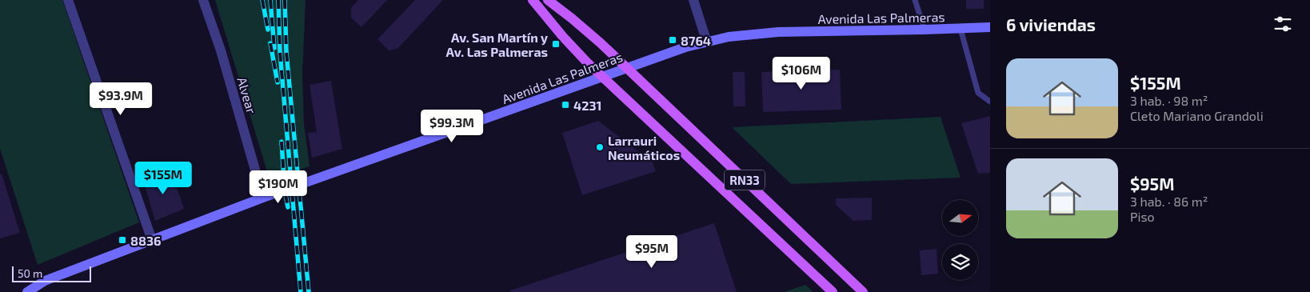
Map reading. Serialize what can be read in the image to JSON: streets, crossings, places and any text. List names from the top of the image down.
{
  "streets": {
    "main road": ["Avenida Las Palmeras", "RN33"],
    "street": ["Alvear"]
  },
  "crossings": [
    ["Avenida Las Palmeras", "Alvear"],
    ["Avenida Las Palmeras", "RN33"]
  ],
  "places": {
    "transit": [
      "8764",
      "Av. San Martín y Av. Las Palmeras",
      "4231",
      "8836"
    ],
    "other": ["Larrauri Neumáticos"]
  },
  "scale_bar": "50 m",
  "north": "right",
  "page": {
    "heading": "6 viviendas",
    "list": [
      {
        "name": "$155M",
        "note": "3 hab. · 98 m² · Cleto Mariano Grandoli"
      },
      {
        "name": "$95M",
        "note": "3 hab. · 86 m² · Piso"
      }
    ],
    "price": [
      "$106M",
      "$93.9M",
      "$99.3M",
      "$155M",
      "$190M",
      "$95M"
    ],
    "scale": "50 m"
  }
}
